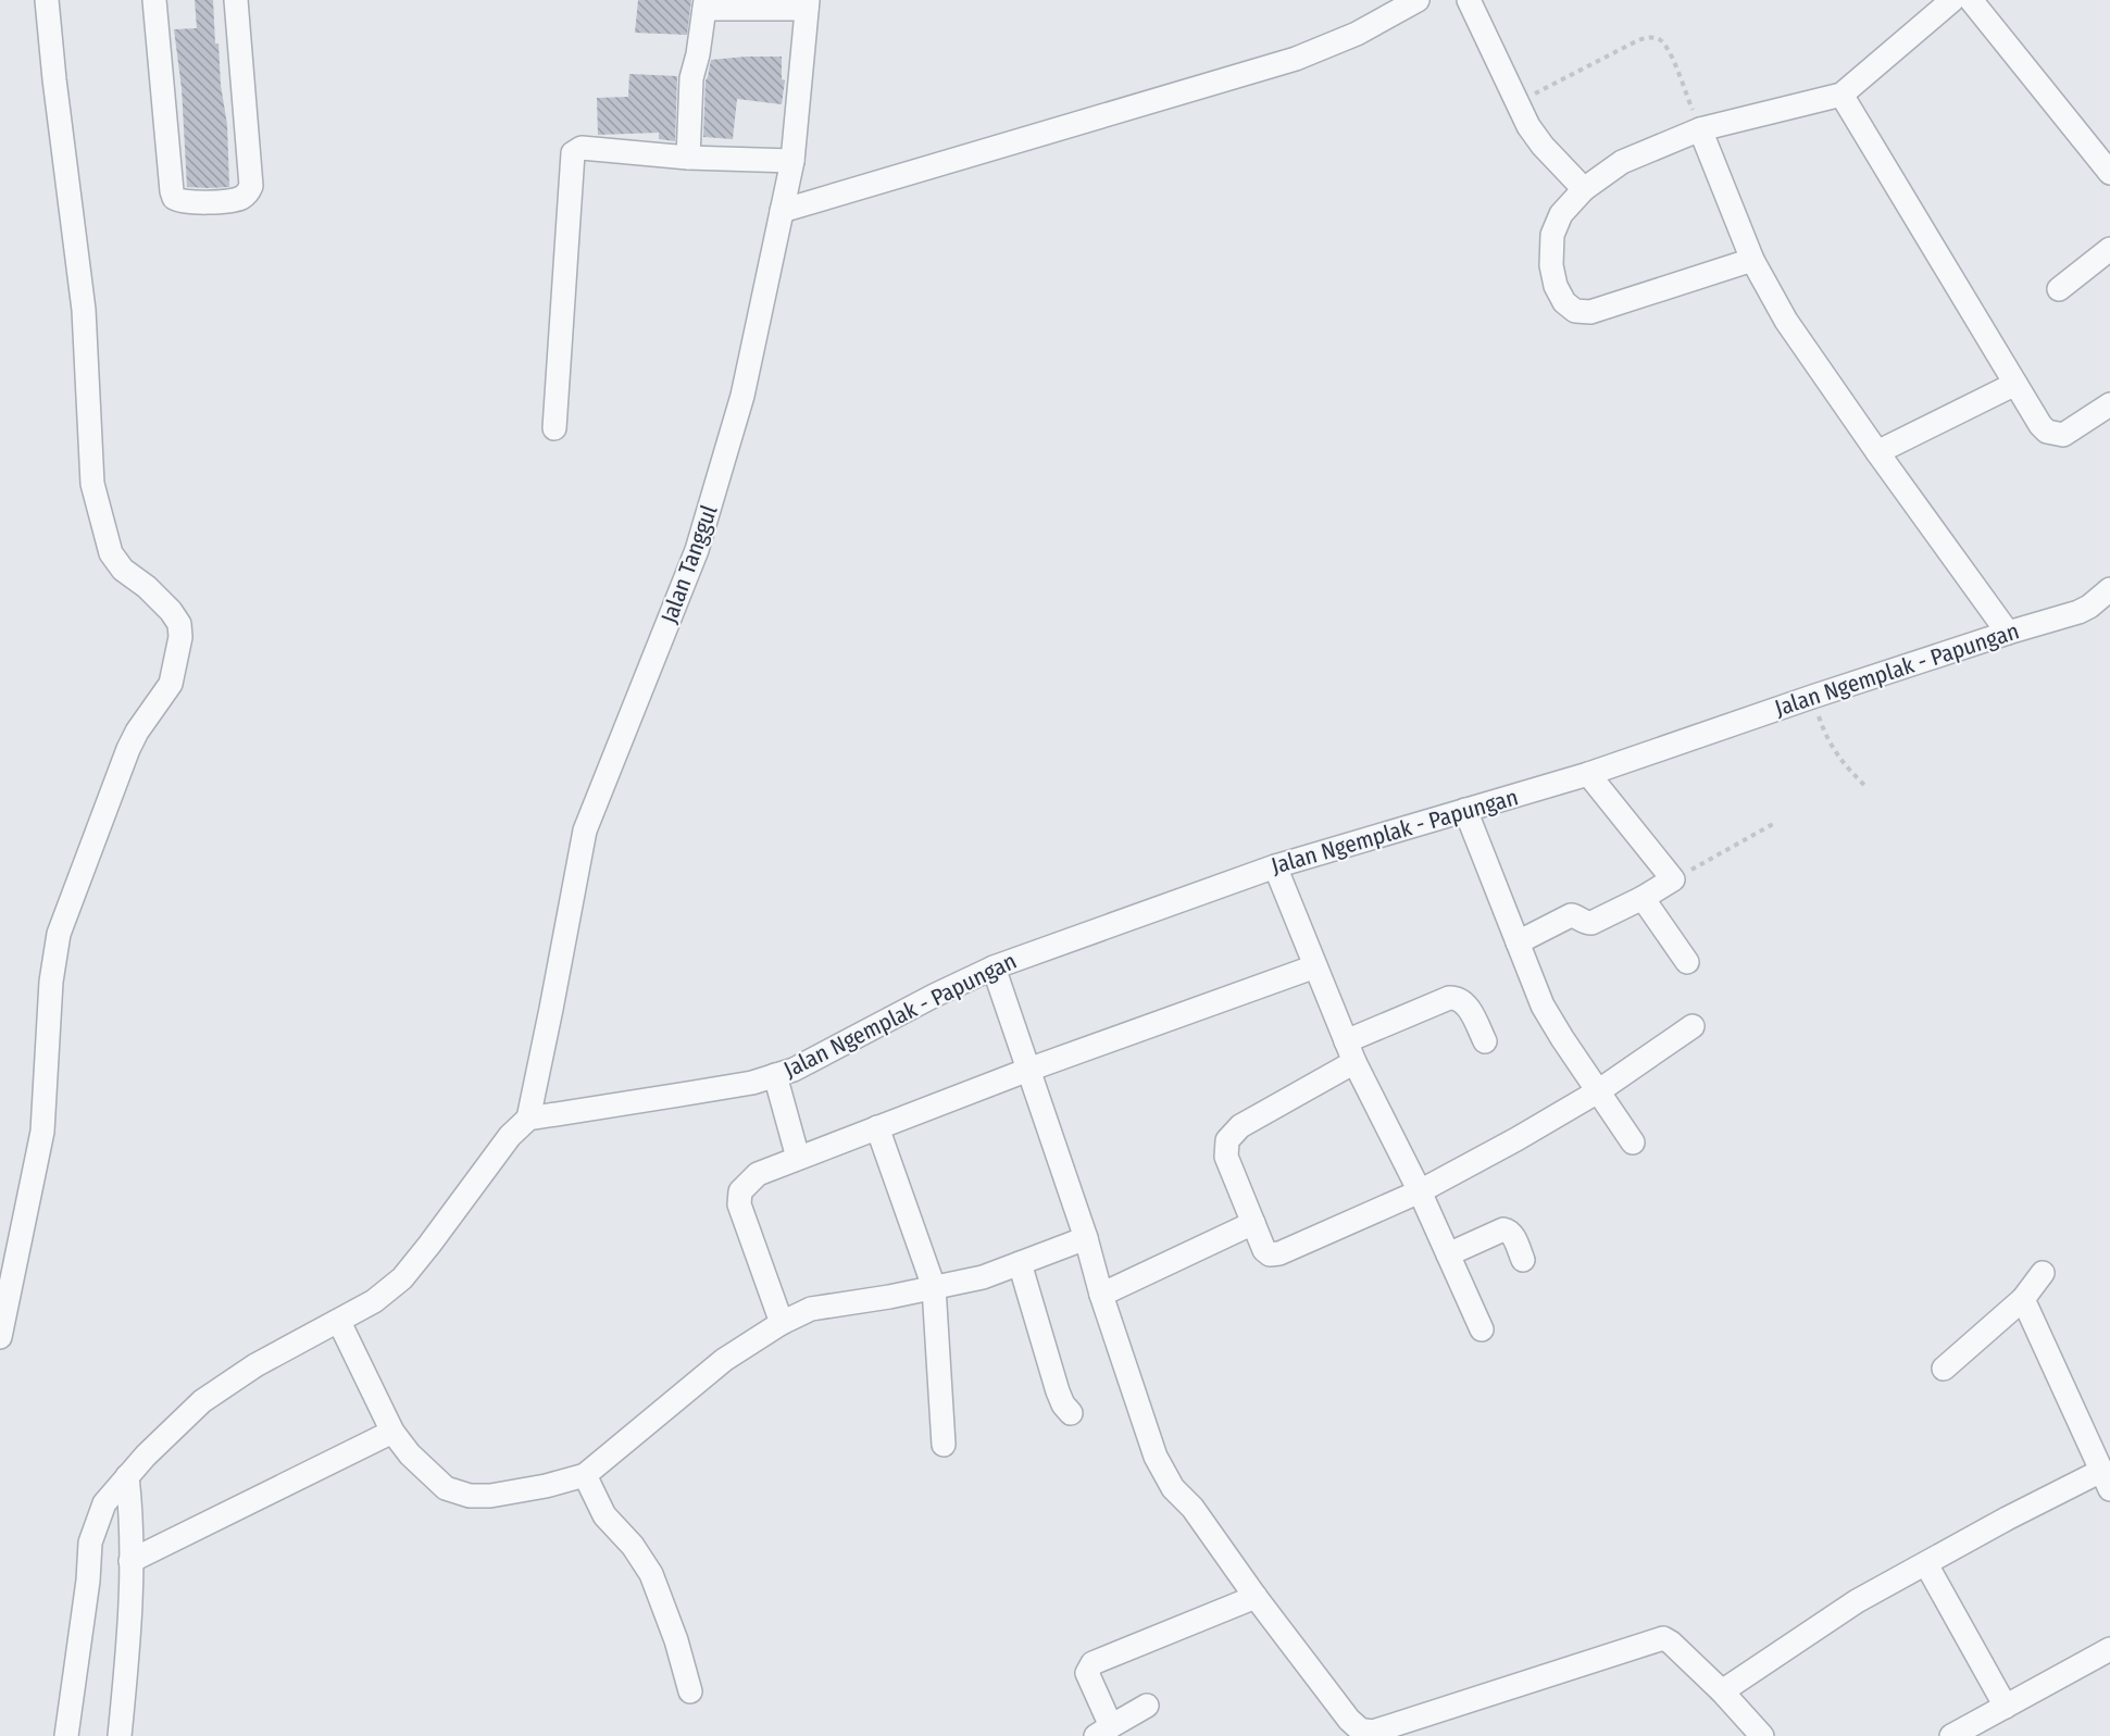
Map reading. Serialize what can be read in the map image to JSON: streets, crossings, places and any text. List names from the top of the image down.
{
  "streets": {
    "street": ["Jalan Tanggul", "Jalan Ngemplak - Papungan"]
  },
  "crossings": [
    ["Jalan Tanggul", "Jalan Ngemplak - Papungan"]
  ]
}
